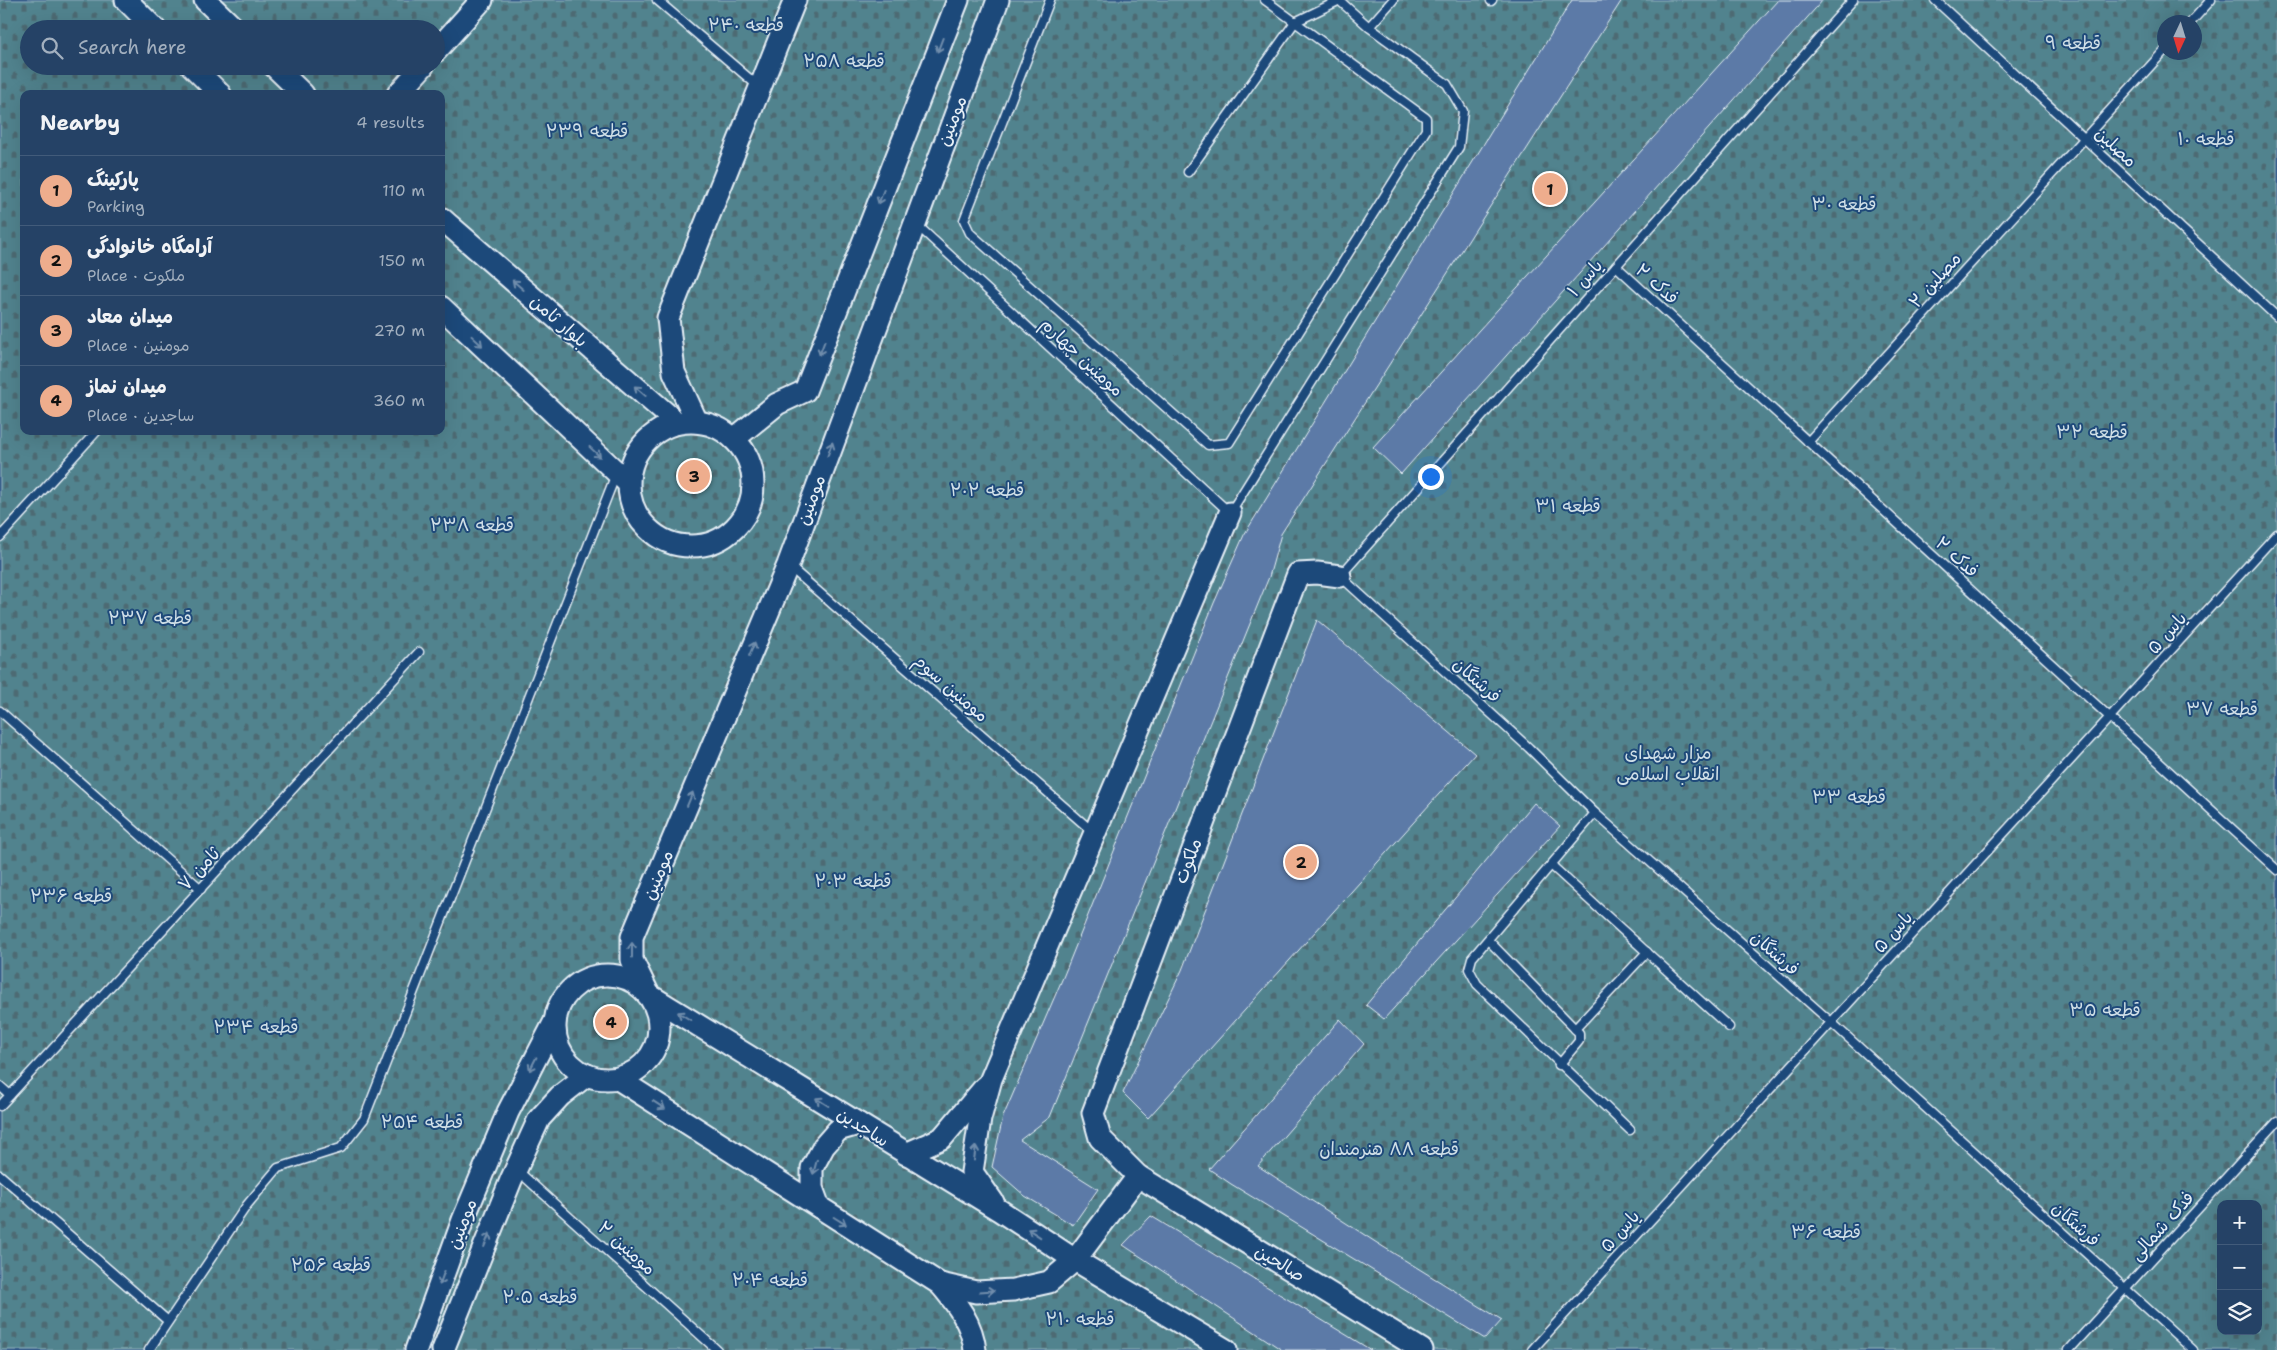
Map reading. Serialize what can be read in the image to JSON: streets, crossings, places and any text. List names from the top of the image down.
{
  "streets": {
    "street": [
      "مومنین",
      "بلوار ثامن",
      "ملکوت",
      "ساجدین",
      "صالحین"
    ],
    "lane": [
      "مصلین",
      "یاس ۱",
      "مصلین ۲",
      "فدک ۲",
      "مومنین چهارم",
      "یاس ۵",
      "فرشتگان",
      "مومنین سوم",
      "ثامن ۷",
      "فدک شمالی",
      "مومنین ۲"
    ]
  },
  "crossings": [
    ["مومنین", "مومنین چهارم"],
    ["مومنین", "مومنین سوم"],
    ["مومنین", "ساجدین"],
    ["مومنین", "مومنین ۲"],
    ["مصلین", "مصلین ۲"],
    ["یاس ۱", "فدک ۲"],
    ["یاس ۱", "فرشتگان"],
    ["یاس ۱", "ملکوت"],
    ["مصلین ۲", "فدک ۲"],
    ["فدک ۲", "یاس ۵"],
    ["یاس ۵", "فرشتگان"],
    ["فرشتگان", "ملکوت"],
    ["فرشتگان", "فدک شمالی"],
    ["ملکوت", "صالحین"]
  ],
  "parks": [
    "قطعه ۲۴۰",
    "قطعه ۹",
    "قطعه ۲۵۸",
    "قطعه ۲۳۹",
    "قطعه ۱۰",
    "قطعه ۳۰",
    "قطعه ۳۲",
    "قطعه ۲۰۲",
    "قطعه ۳۱",
    "قطعه ۲۳۸",
    "قطعه ۲۳۷",
    "قطعه ۳۷",
    "مزار شهدای انقلاب اسلامی",
    "قطعه ۳۳",
    "قطعه ۲۰۳",
    "قطعه ۲۳۶",
    "قطعه ۳۵",
    "قطعه ۲۳۴",
    "قطعه ۲۵۴",
    "قطعه ۸۸ هنرمندان",
    "قطعه ۳۶",
    "قطعه ۲۵۶",
    "قطعه ۲۰۴",
    "قطعه ۲۰۵",
    "قطعه ۲۱۰"
  ],
  "north": "bottom",
  "page": {
    "search": "Search here",
    "heading": ["Nearby", "4 results"],
    "list": [
      {
        "mark": "1",
        "name": "پارکینگ",
        "note": "Parking",
        "value": "110 m"
      },
      {
        "mark": "2",
        "name": "آرامگاه خانوادگی",
        "note": "Place · ملکوت",
        "value": "150 m"
      },
      {
        "mark": "3",
        "name": "میدان معاد",
        "note": "Place · مومنین",
        "value": "270 m"
      },
      {
        "mark": "4",
        "name": "میدان نماز",
        "note": "Place · ساجدین",
        "value": "360 m"
      }
    ],
    "pins": [
      "1",
      "3",
      "2",
      "4"
    ],
    "map_buttons": ["+", "−"]
  }
}
